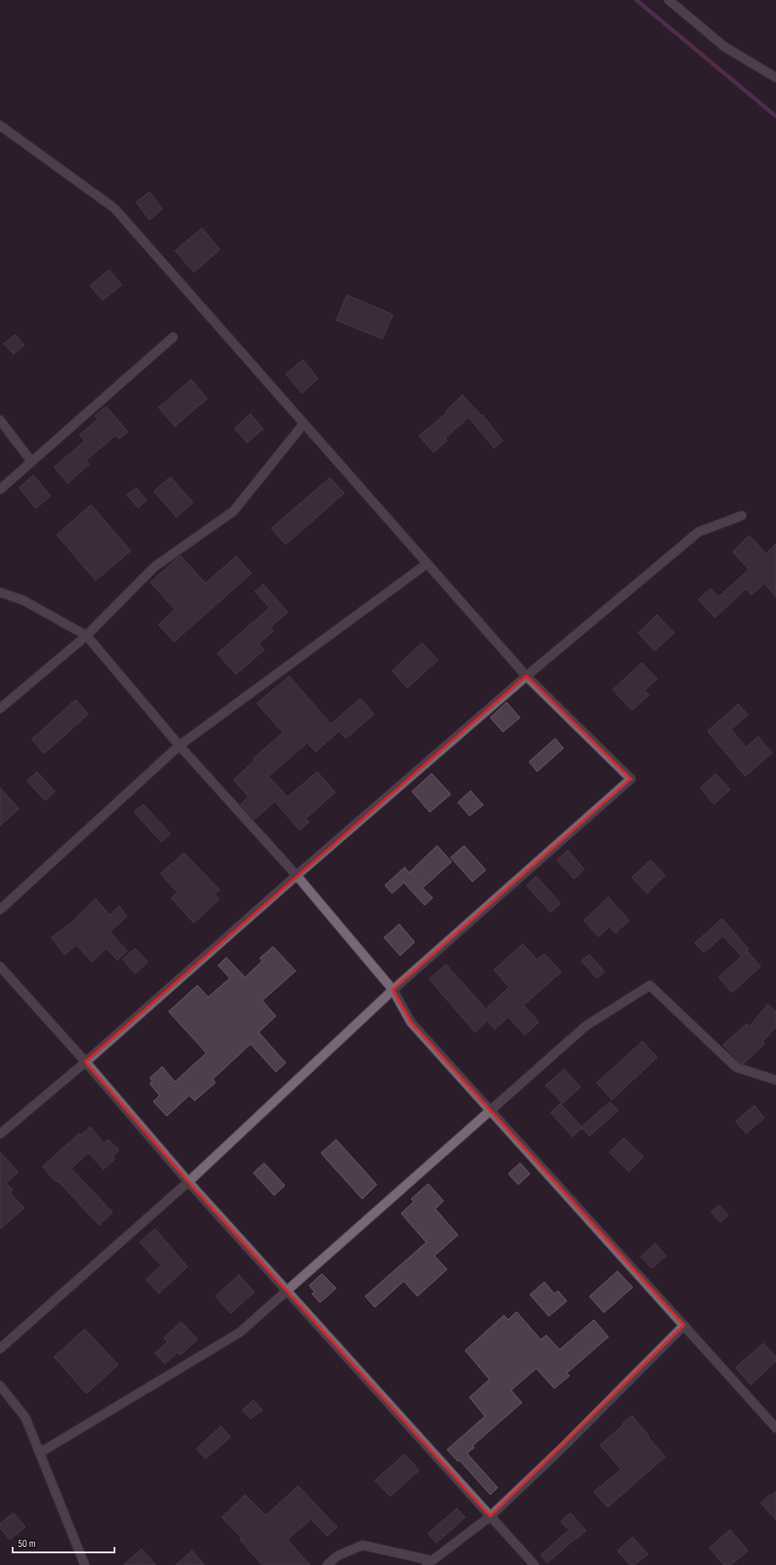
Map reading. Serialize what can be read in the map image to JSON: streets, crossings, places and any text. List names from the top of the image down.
{
  "scale_bar": "50 m"
}
